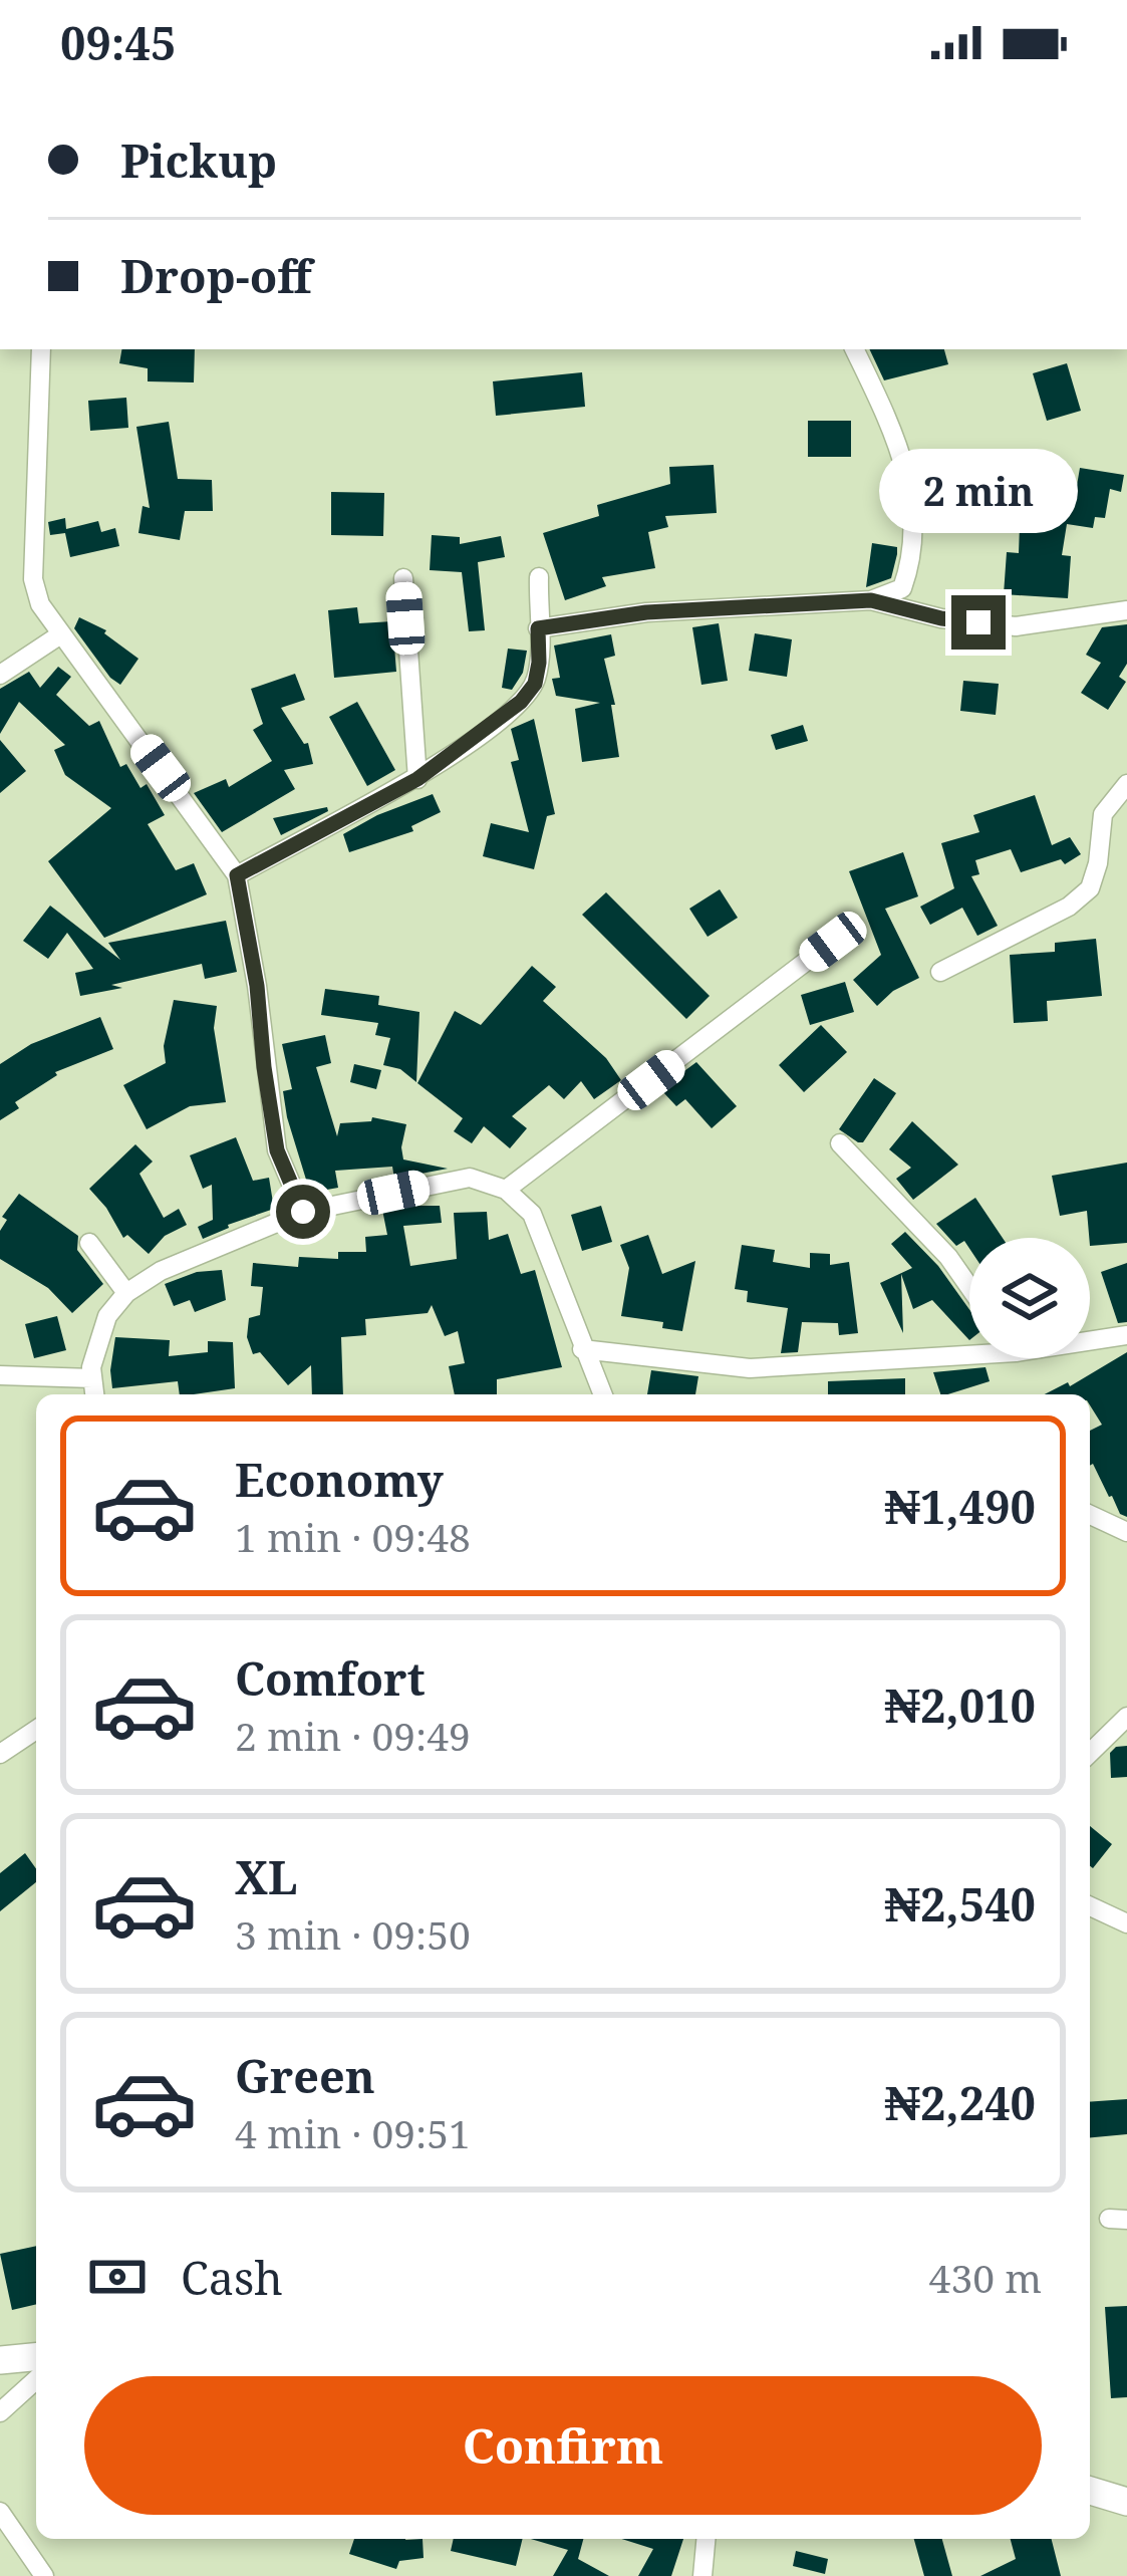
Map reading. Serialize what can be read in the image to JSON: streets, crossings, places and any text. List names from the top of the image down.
{
  "page": {
    "status": "09:45",
    "banner": ["Pickup", "Drop-off"],
    "bubble": "2 min",
    "list": [
      {
        "name": "Economy",
        "note": "1 min · 09:48",
        "value": "₦1,490"
      },
      {
        "name": "Comfort",
        "note": "2 min · 09:49",
        "value": "₦2,010"
      },
      {
        "name": "XL",
        "note": "3 min · 09:50",
        "value": "₦2,540"
      },
      {
        "name": "Green",
        "note": "4 min · 09:51",
        "value": "₦2,240"
      }
    ],
    "pay": ["Cash", "430 m"],
    "buttons": "Confirm"
  }
}
